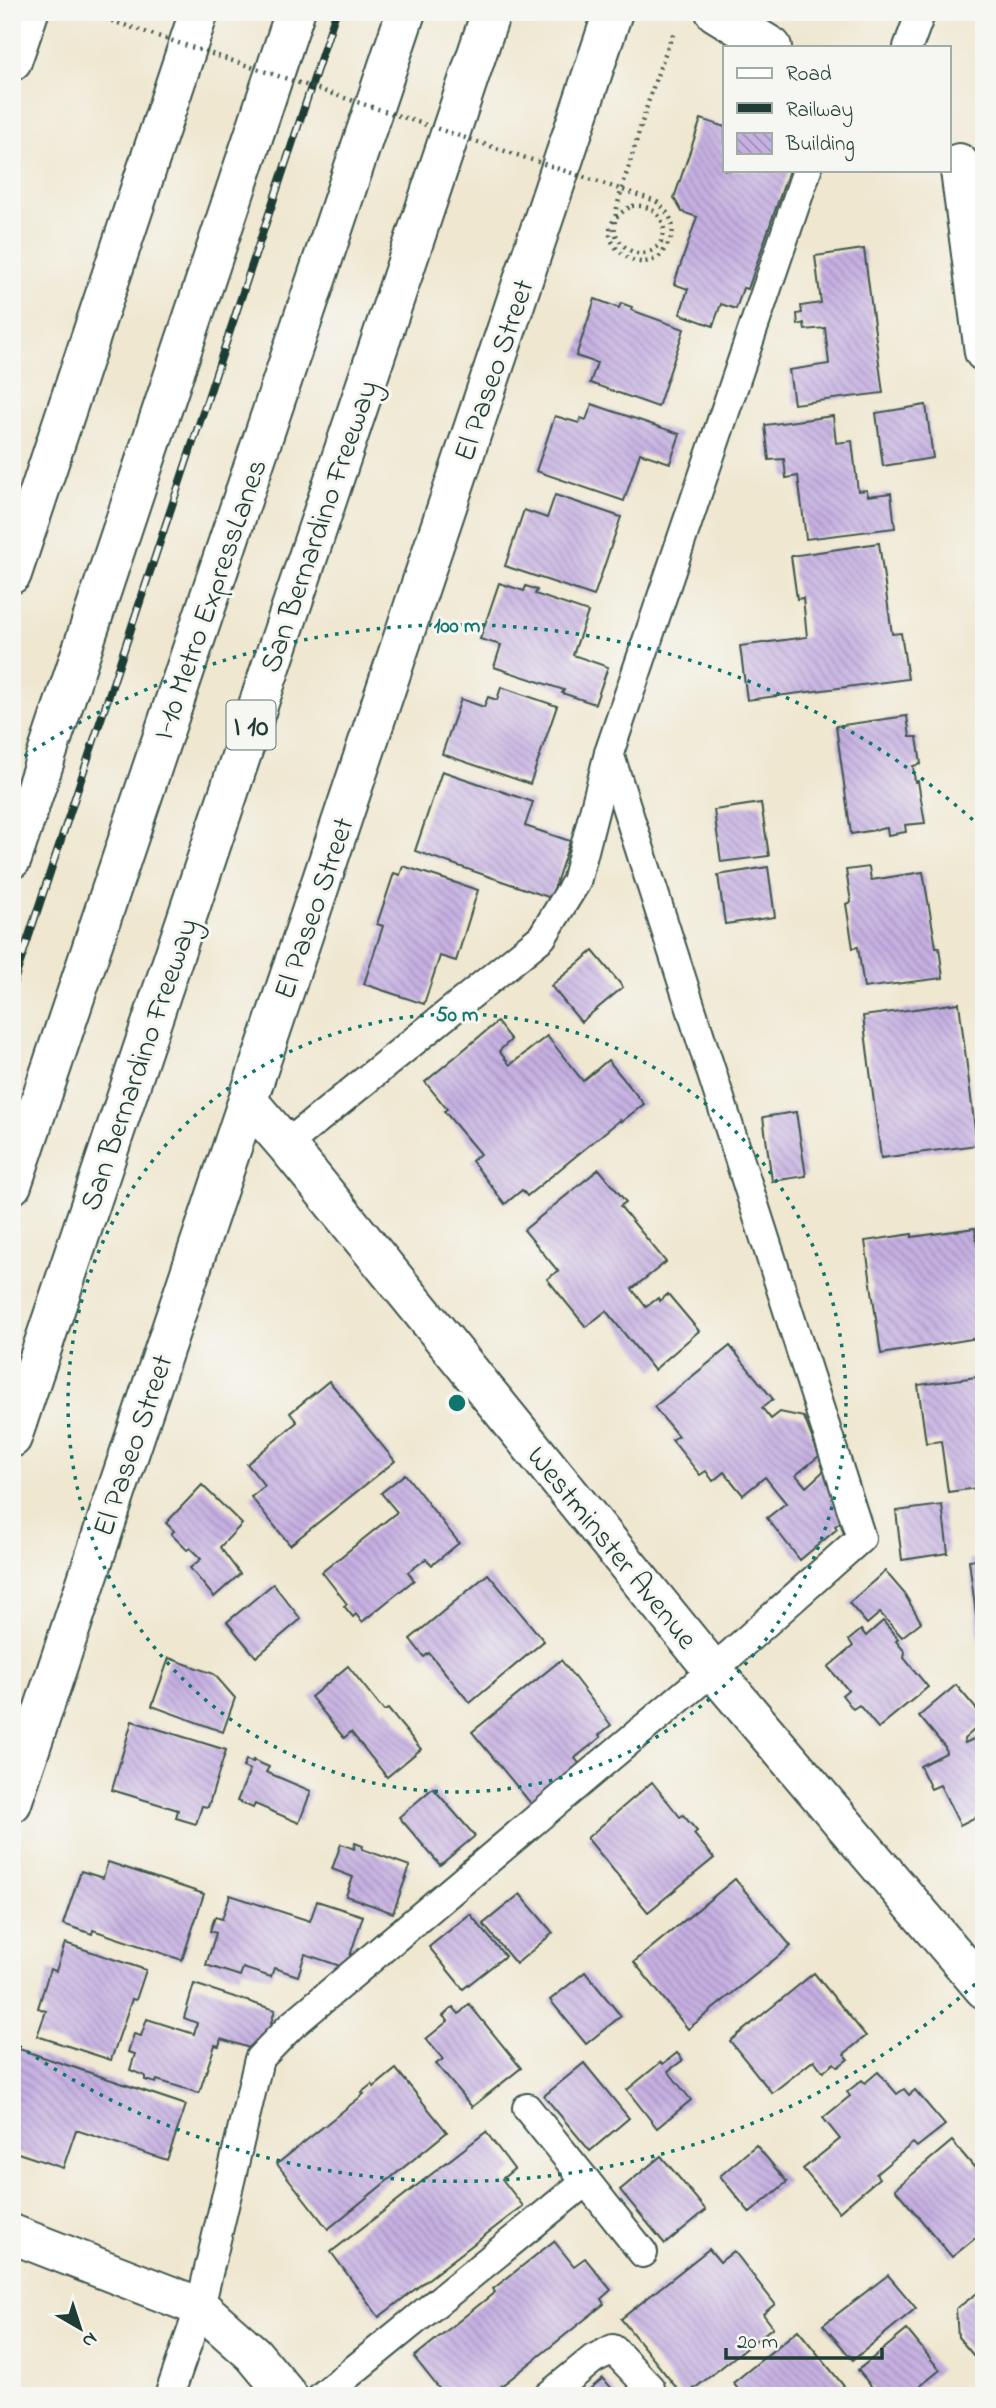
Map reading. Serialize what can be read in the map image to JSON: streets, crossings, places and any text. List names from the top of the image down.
{
  "streets": {
    "main road": [
      "El Paseo Street",
      "San Bernardino Freeway",
      "I-10 Metro ExpressLanes",
      "I 10",
      "Westminster Avenue"
    ]
  },
  "crossings": [
    ["El Paseo Street", "Westminster Avenue"]
  ],
  "legend": ["Road", "Railway", "Building"],
  "scale_bar": "20 m",
  "north": "bottom right",
  "rings": ["100 m", "50 m"]
}
